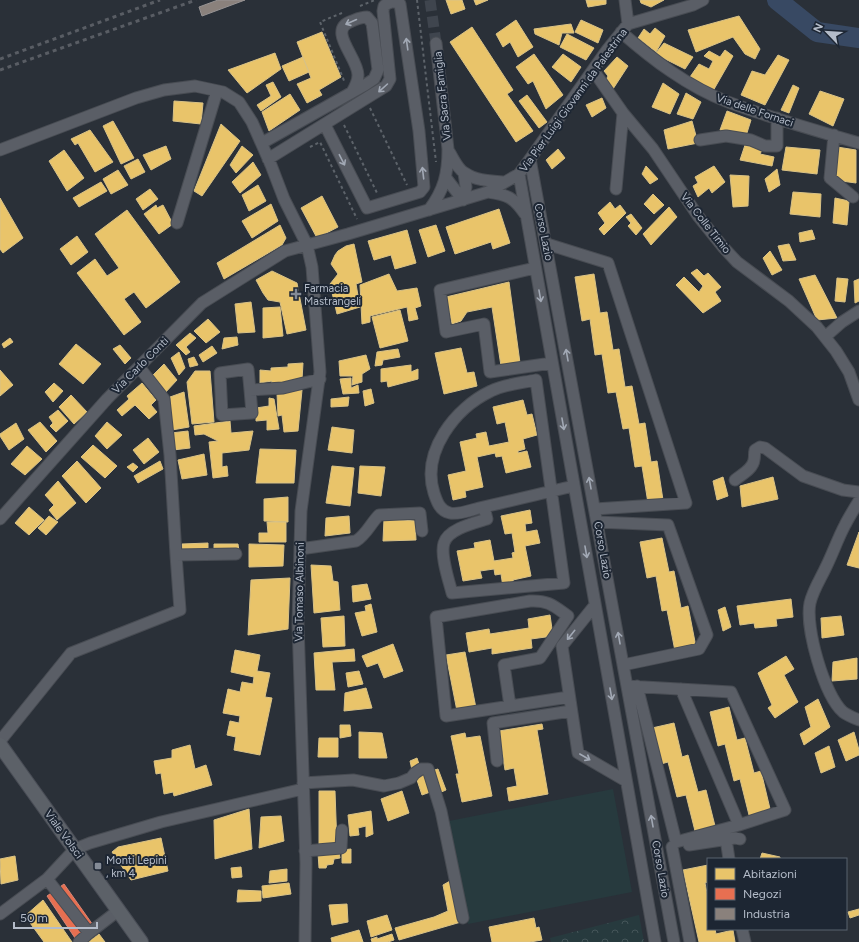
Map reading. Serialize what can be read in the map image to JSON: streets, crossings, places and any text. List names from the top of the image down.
{
  "streets": {
    "main road": ["Viale Volsci"],
    "street": [
      "Via Sacra Famiglia",
      "Via Pier Luigi Giovanni da Palestrina",
      "Via delle Fornaci",
      "Via Colle Timio",
      "Corso Lazio",
      "Via Carlo Conti",
      "Via Tomaso Albinoni"
    ]
  },
  "crossings": [
    ["Via Pier Luigi Giovanni da Palestrina", "Via delle Fornaci"],
    ["Via Pier Luigi Giovanni da Palestrina", "Via Colle Timio"],
    ["Via Pier Luigi Giovanni da Palestrina", "Corso Lazio"],
    ["Via Pier Luigi Giovanni da Palestrina", "Via Carlo Conti"],
    ["Via Pier Luigi Giovanni da Palestrina", "Via Tomaso Albinoni"],
    ["Via Carlo Conti", "Via Tomaso Albinoni"]
  ],
  "places": {
    "health": ["Farmacia Mastrangeli"],
    "transit": ["Monti Lepini , km 4"]
  },
  "legend": ["Abitazioni", "Negozi", "Industria"],
  "scale_bar": "50 m",
  "north": "top left"
}
